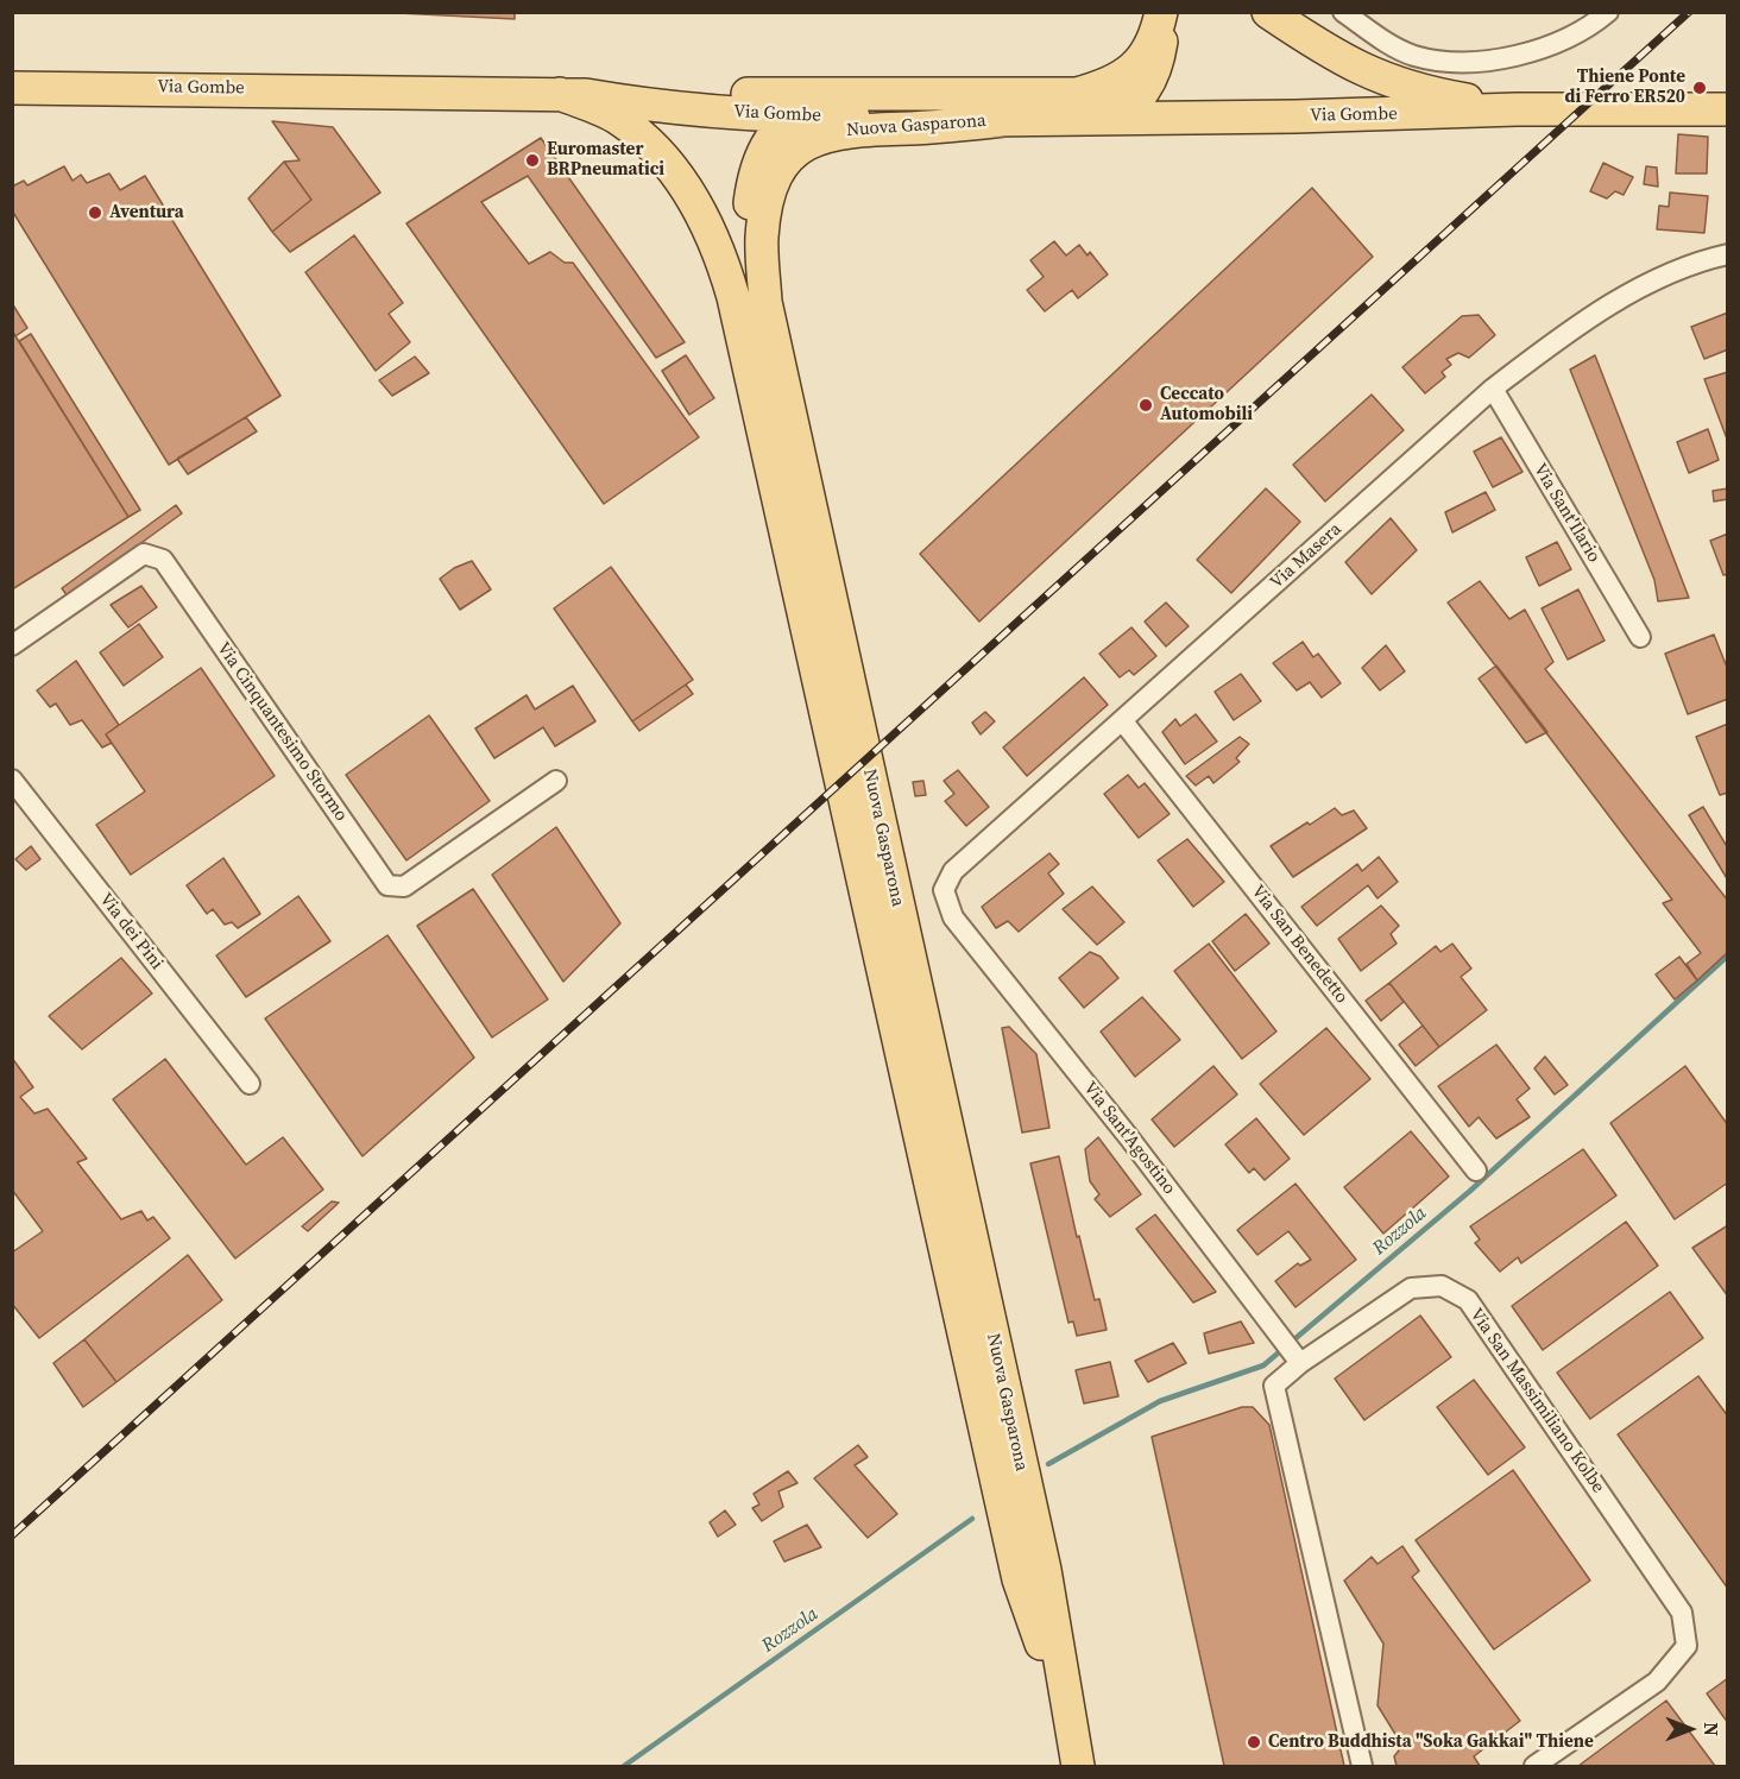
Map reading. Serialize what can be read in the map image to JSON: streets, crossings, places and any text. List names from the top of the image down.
{
  "streets": {
    "main road": ["Via Gombe", "Nuova Gasparona"],
    "street": [
      "Via Sant'Ilario",
      "Via Masera",
      "Via Cinquantesimo Stormo",
      "Via dei Pini",
      "Via San Benedetto",
      "Via Sant'Agostino",
      "Via San Massimiliano Kolbe"
    ]
  },
  "crossings": [
    ["Via Gombe", "Nuova Gasparona"],
    ["Via Sant'Ilario", "Via Masera"],
    ["Via Masera", "Via San Benedetto"],
    ["Via Masera", "Via Sant'Agostino"],
    ["Via Sant'Agostino", "Via San Massimiliano Kolbe"]
  ],
  "water": ["Rozzola"],
  "places": [
    "Thiene Ponte di Ferro ER520",
    "Euromaster BRPneumatici",
    "Aventura",
    "Ceccato Automobili",
    "Centro Buddhista \"Soka Gakkai\" Thiene"
  ],
  "north": "right"
}
